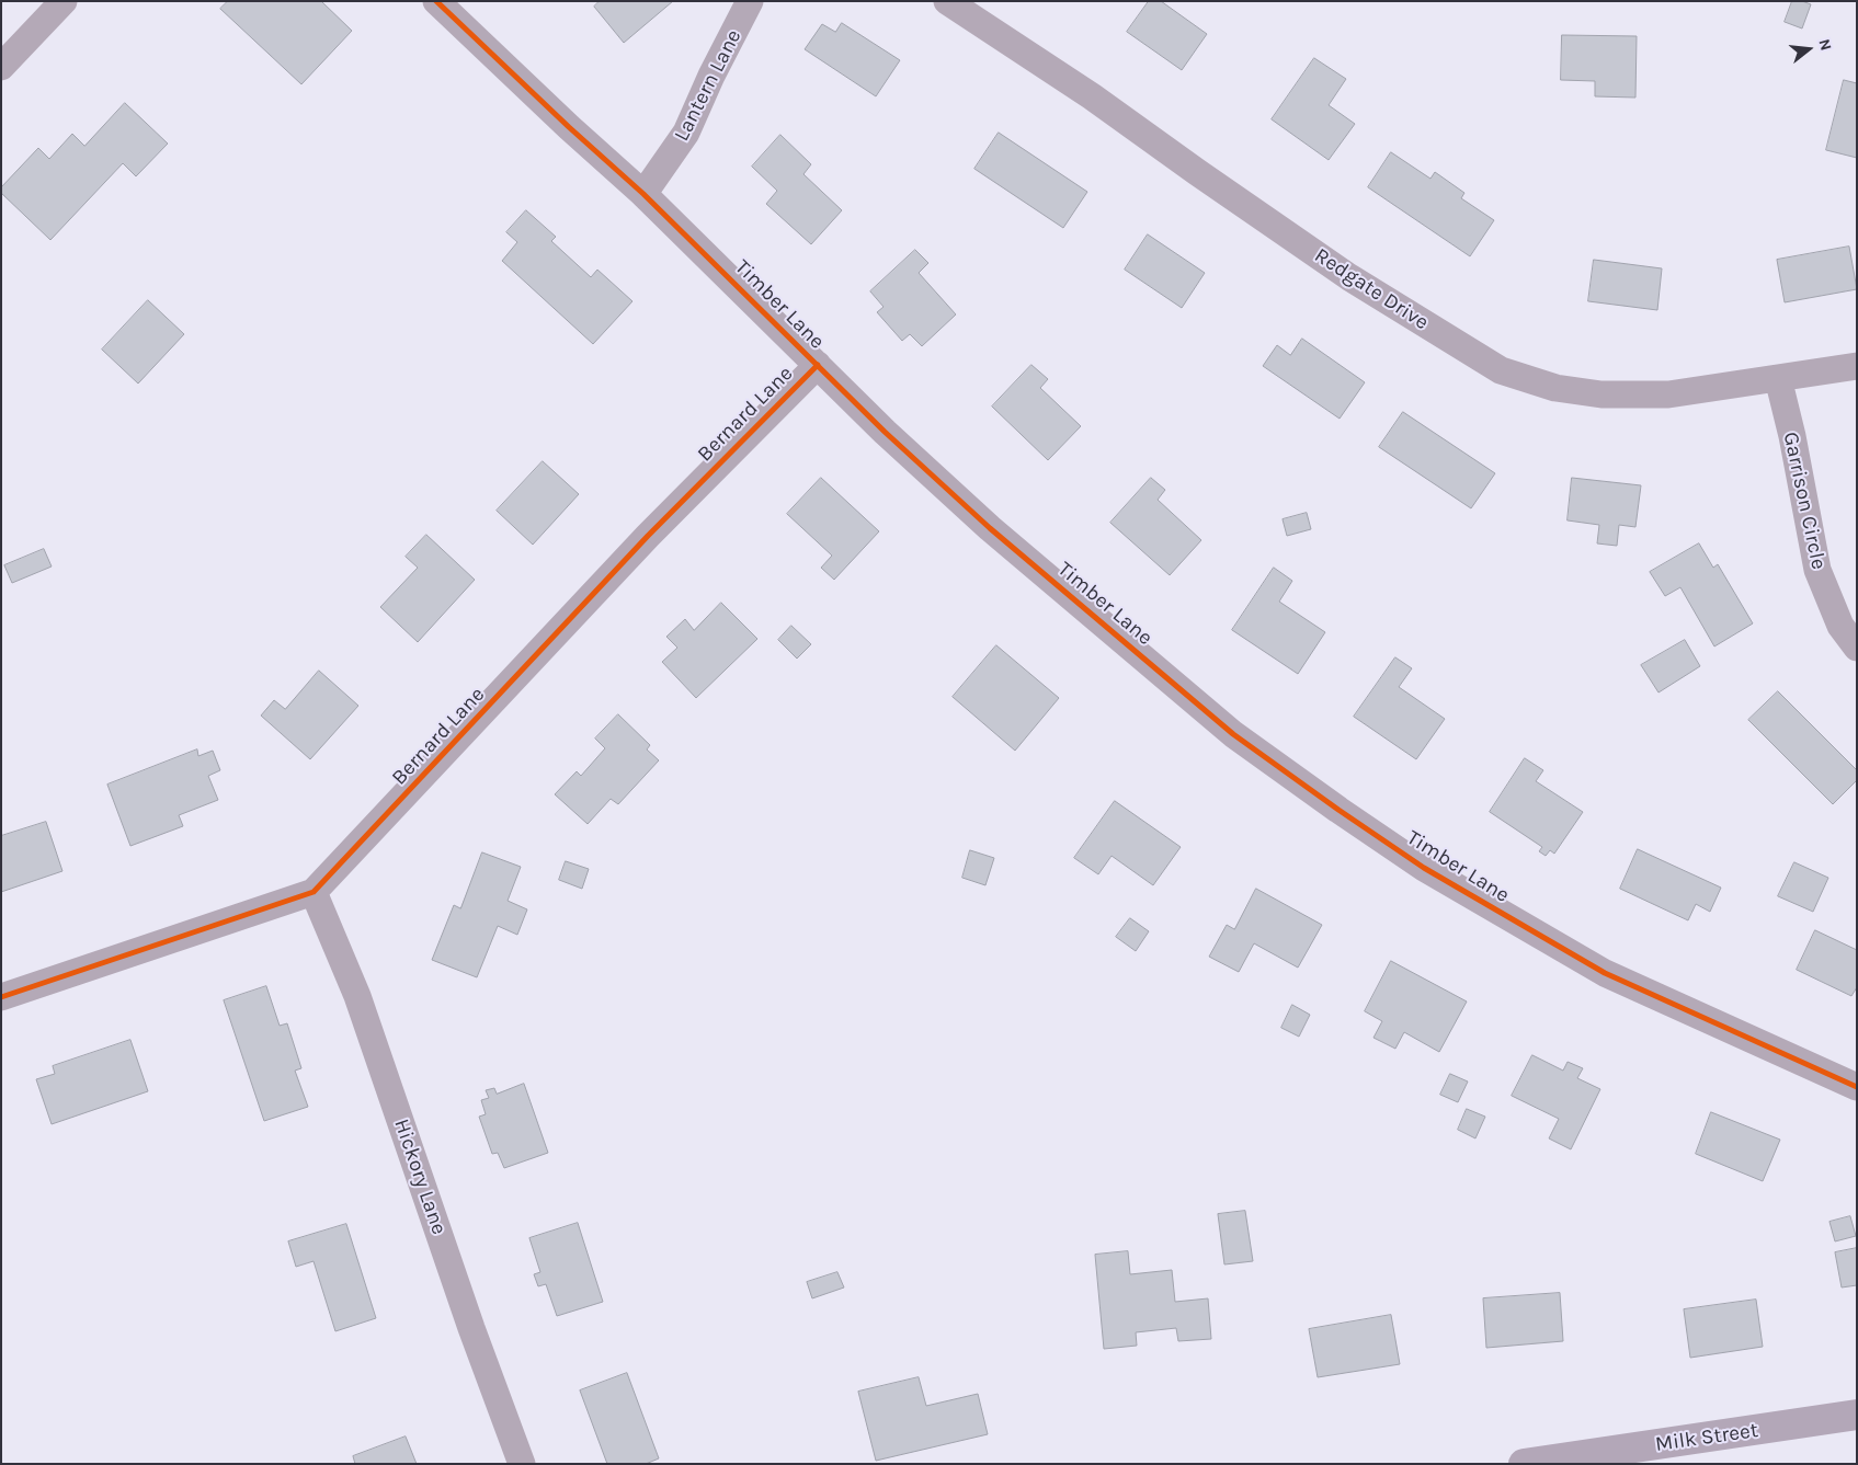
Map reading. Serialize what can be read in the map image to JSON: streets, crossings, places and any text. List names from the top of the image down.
{
  "streets": {
    "street": [
      "Lantern Lane",
      "Redgate Drive",
      "Timber Lane",
      "Bernard Lane",
      "Garrison Circle",
      "Hickory Lane",
      "Milk Street"
    ]
  },
  "crossings": [
    ["Lantern Lane", "Timber Lane"],
    ["Redgate Drive", "Garrison Circle"],
    ["Timber Lane", "Bernard Lane"],
    ["Bernard Lane", "Hickory Lane"]
  ],
  "north": "right"
}
